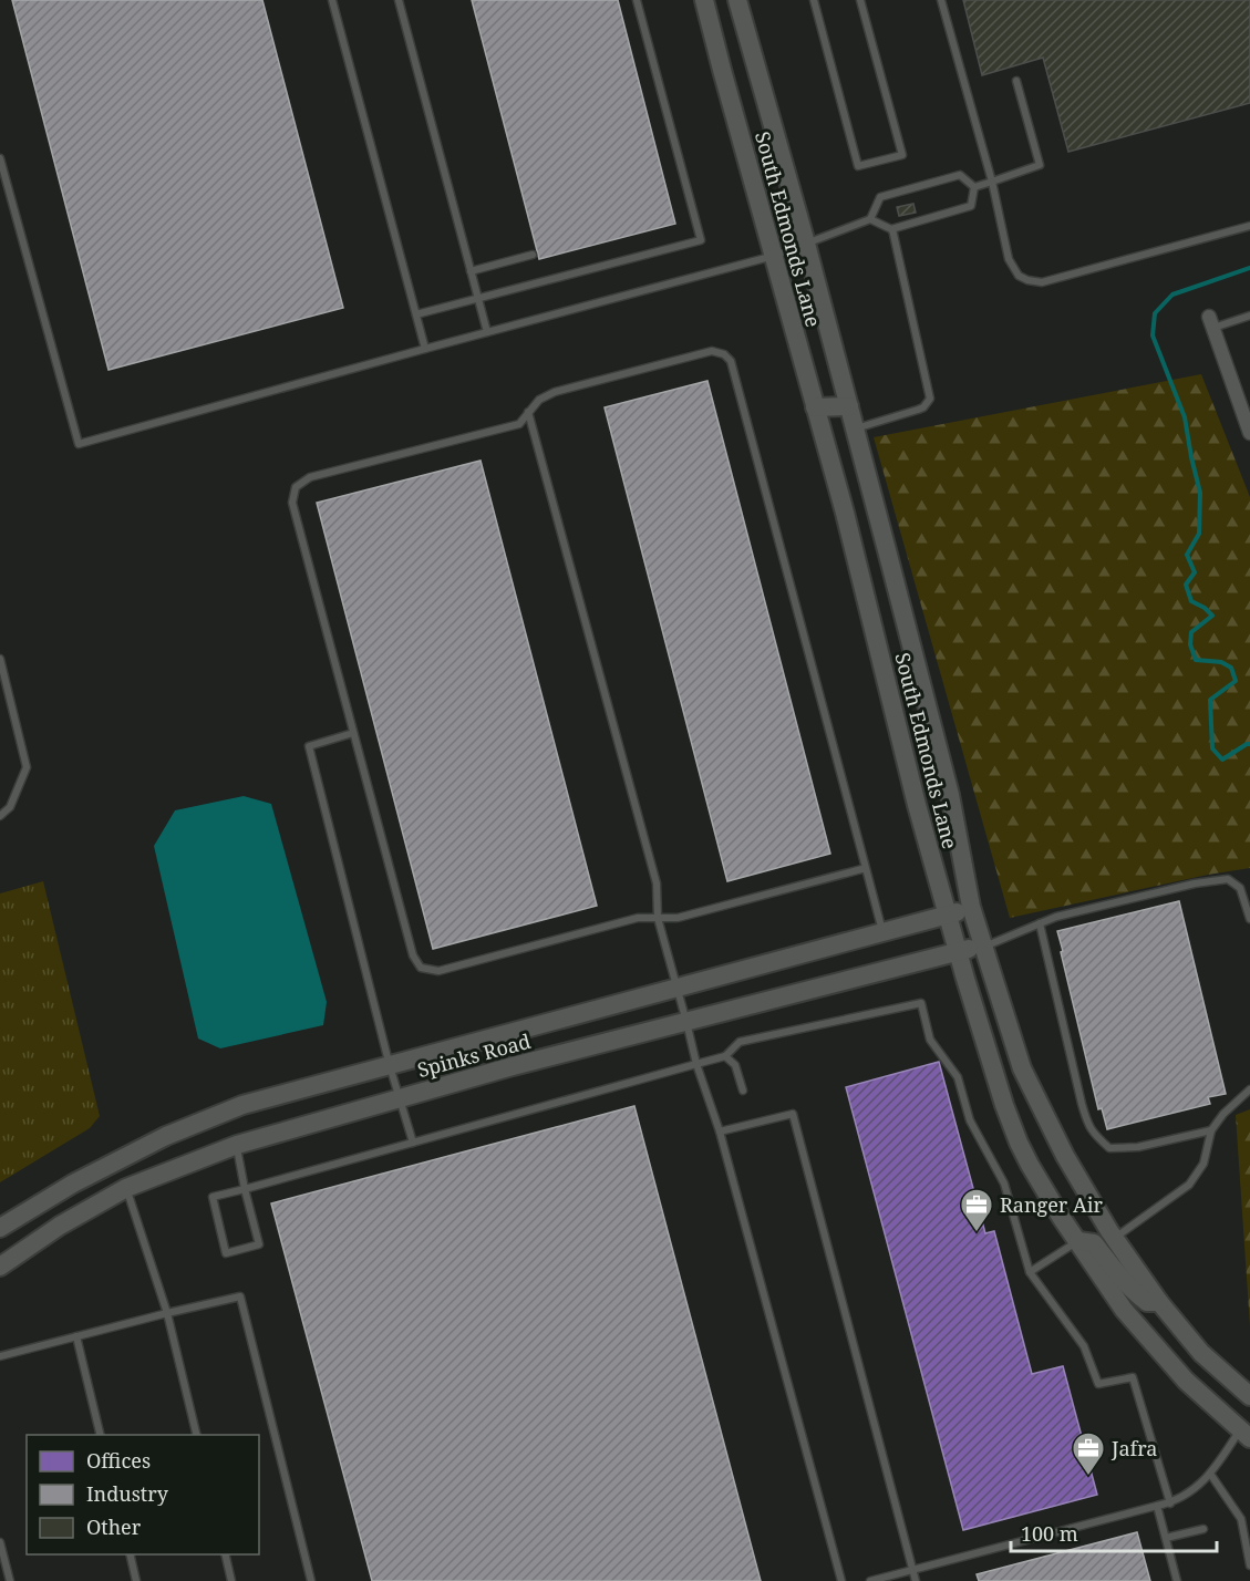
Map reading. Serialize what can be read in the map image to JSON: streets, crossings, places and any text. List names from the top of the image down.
{
  "streets": {
    "main road": ["South Edmonds Lane", "Spinks Road"]
  },
  "crossings": [
    ["South Edmonds Lane", "Spinks Road"]
  ],
  "places": {
    "office": ["Ranger Air", "Jafra"]
  },
  "legend": ["Offices", "Industry", "Other"],
  "scale_bar": "100 m"
}
